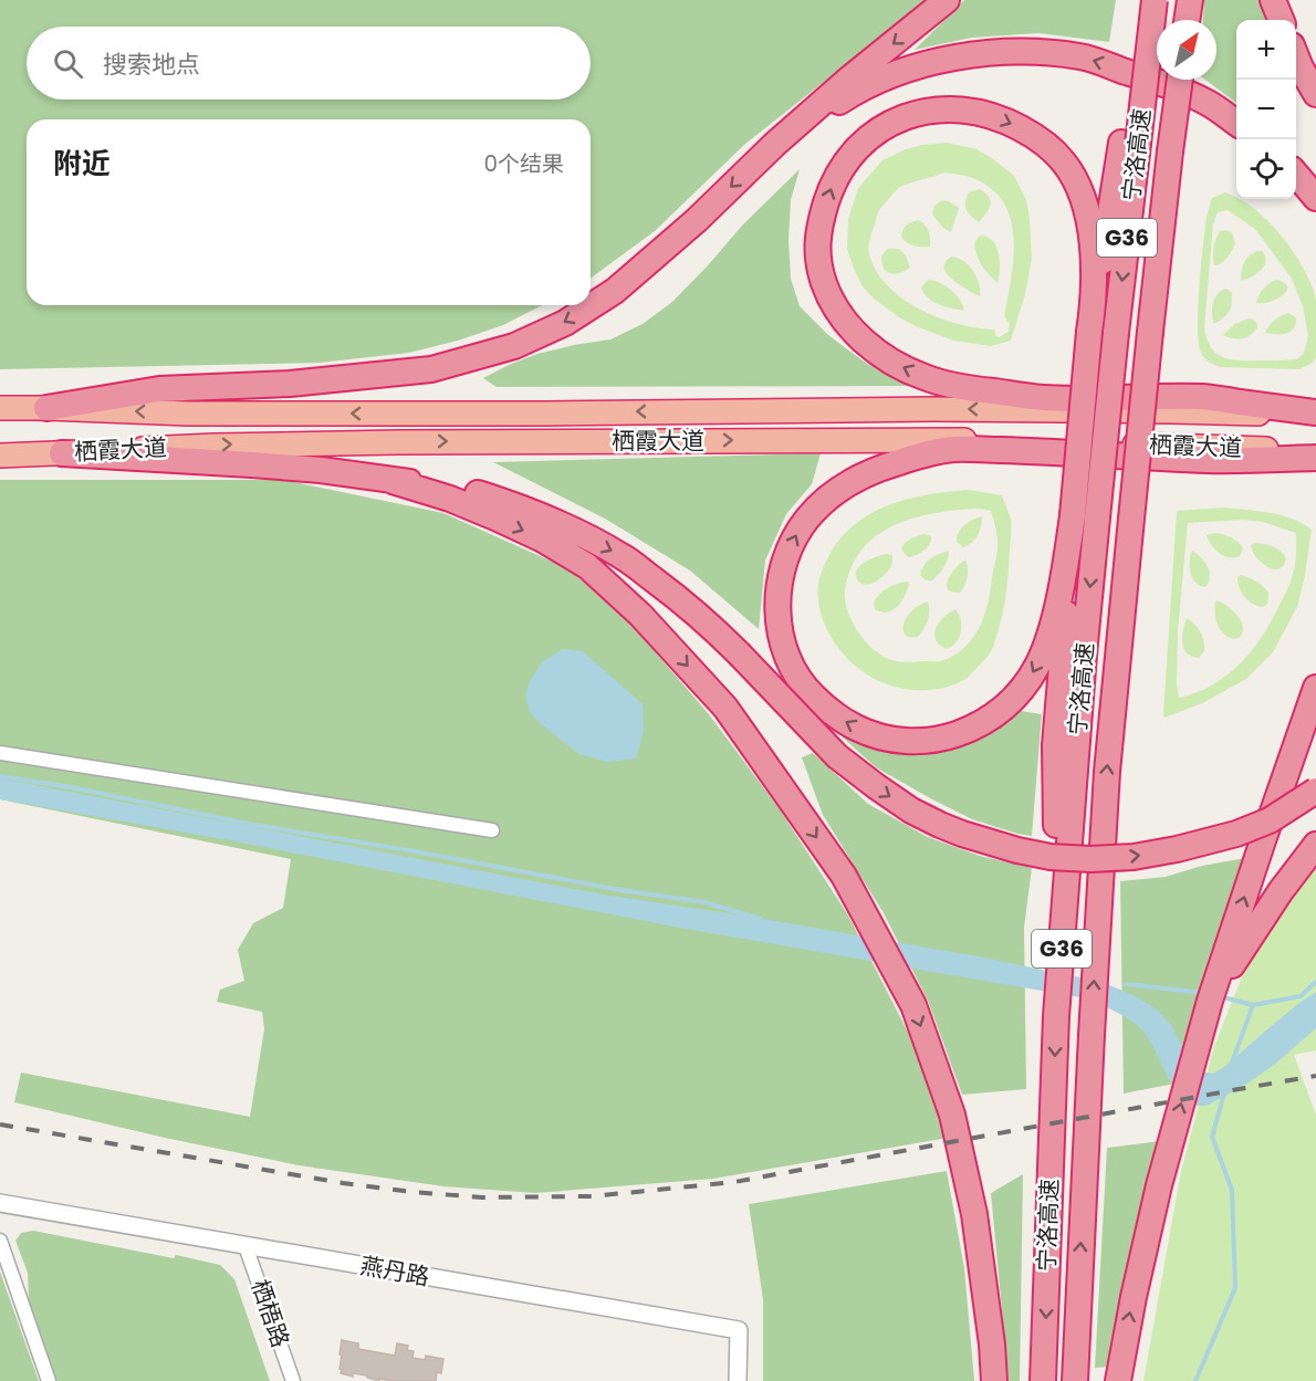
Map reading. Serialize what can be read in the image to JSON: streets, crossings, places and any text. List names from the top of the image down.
{
  "streets": {
    "highway": ["宁洛高速", "G36", "栖霞大道"],
    "street": ["燕丹路", "栖梧路"]
  },
  "crossings": [
    ["燕丹路", "栖梧路"]
  ],
  "north": "top right",
  "page": {
    "map_buttons": ["+", "−"],
    "search": "搜索地点",
    "heading": ["附近", "0个结果"]
  }
}
